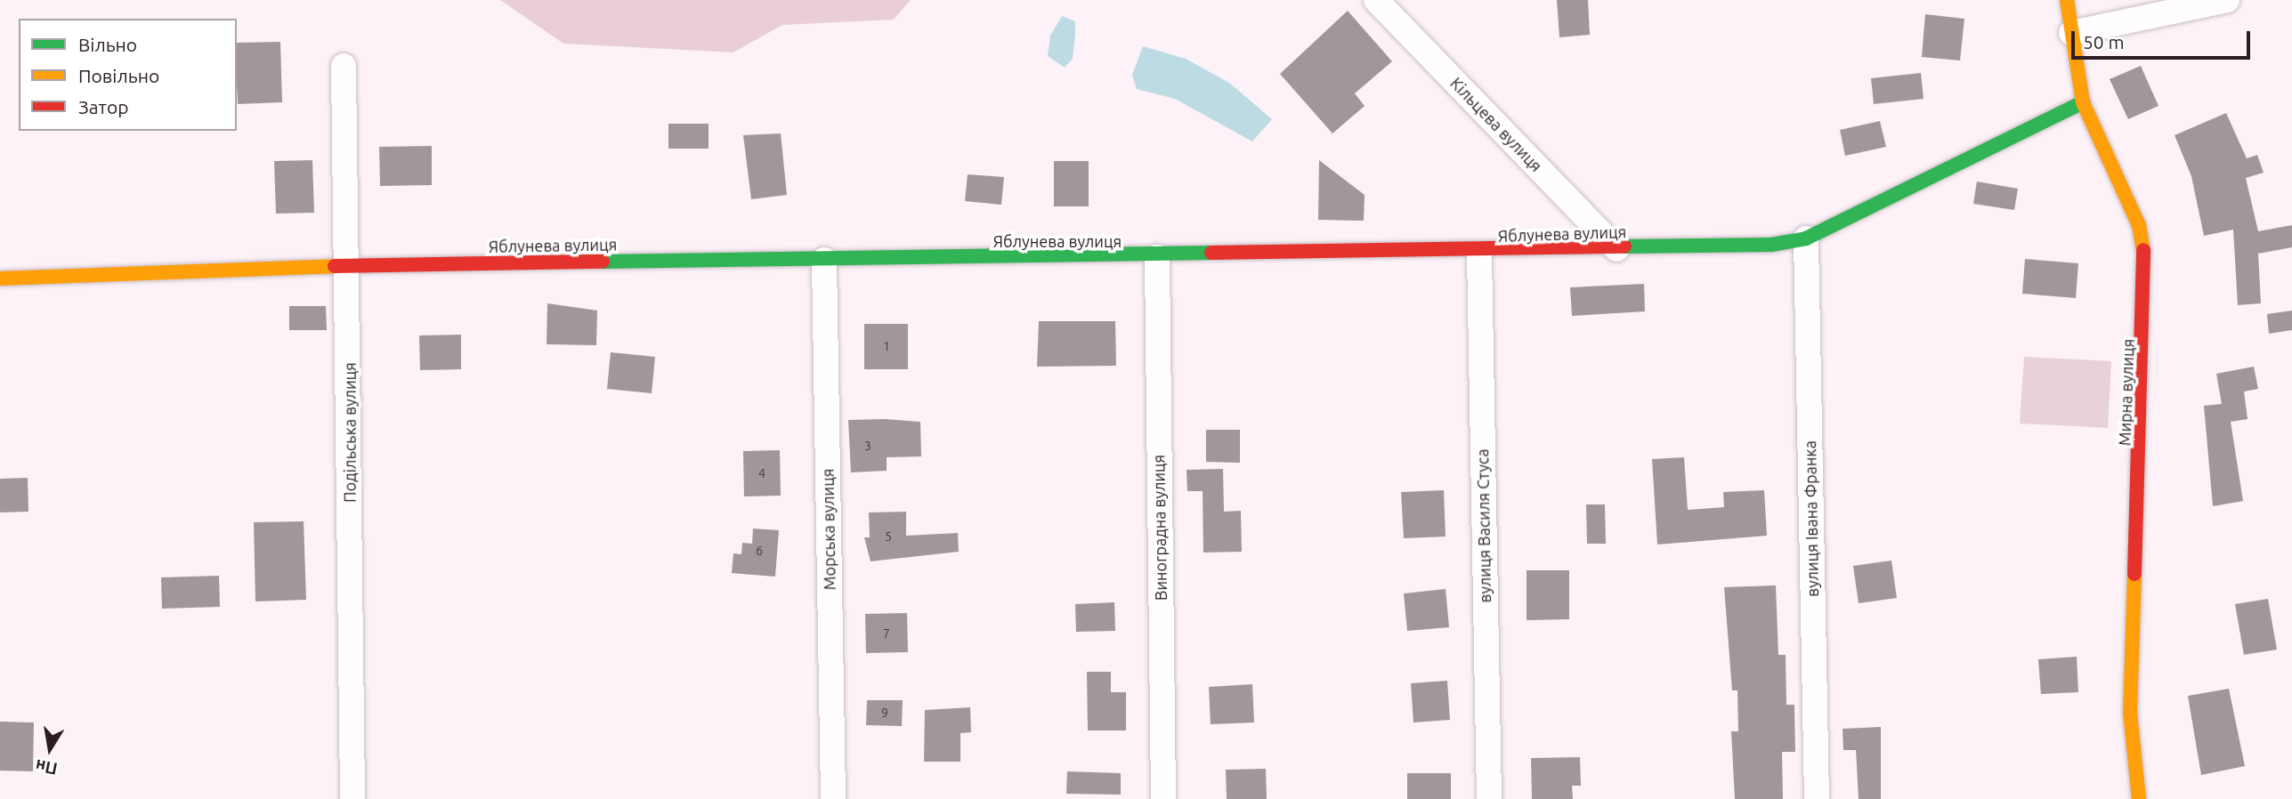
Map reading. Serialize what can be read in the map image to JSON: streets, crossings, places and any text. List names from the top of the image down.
{
  "streets": {
    "street": [
      "Кільцева вулиця",
      "Яблунева вулиця",
      "Мирна вулиця",
      "Подільська вулиця",
      "вулиця Івана Франка",
      "вулиця Василя Стуса",
      "Виноградна вулиця",
      "Морська вулиця"
    ]
  },
  "crossings": [
    ["Кільцева вулиця", "Яблунева вулиця"],
    ["Яблунева вулиця", "Мирна вулиця"],
    ["Яблунева вулиця", "Подільська вулиця"],
    ["Яблунева вулиця", "вулиця Івана Франка"],
    ["Яблунева вулиця", "вулиця Василя Стуса"],
    ["Яблунева вулиця", "Виноградна вулиця"],
    ["Яблунева вулиця", "Морська вулиця"]
  ],
  "house_numbers": [
    "1",
    "3",
    "4",
    "5",
    "6",
    "7",
    "9"
  ],
  "legend": ["Вільно", "Повільно", "Затор"],
  "scale_bar": "50 m",
  "north": "bottom"
}
